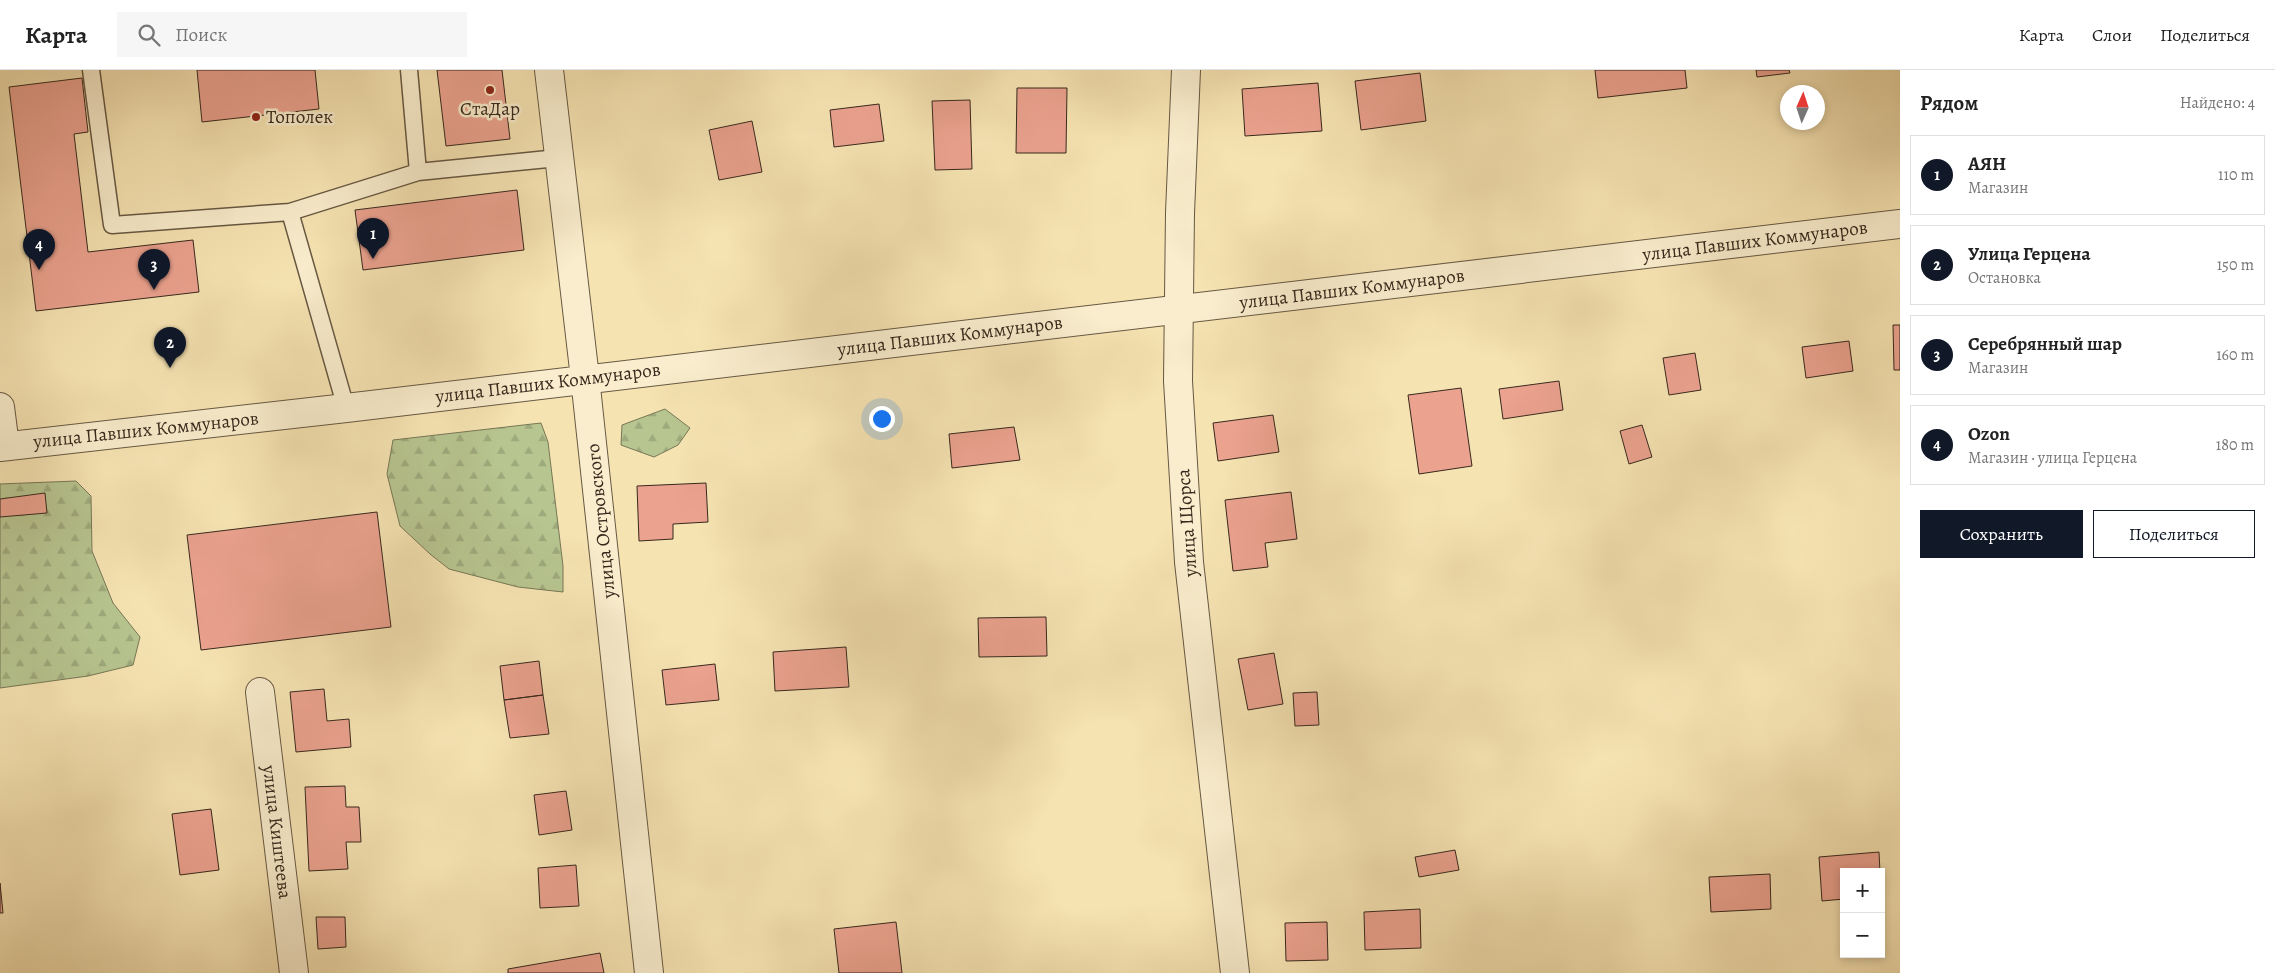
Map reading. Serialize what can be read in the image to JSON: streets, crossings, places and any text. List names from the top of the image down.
{
  "streets": {
    "street": [
      "улица Павших Коммунаров",
      "улица Островского",
      "улица Щорса",
      "улица Киштеева"
    ]
  },
  "crossings": [
    ["улица Павших Коммунаров", "улица Островского"],
    ["улица Павших Коммунаров", "улица Щорса"]
  ],
  "places": ["СтаДар", "Тополек"],
  "north": "top",
  "page": {
    "header": "Карта",
    "search": "Поиск",
    "nav": ["Карта", "Слои", "Поделиться"],
    "heading": ["Рядом", "Найдено: 4"],
    "list": [
      {
        "mark": "1",
        "name": "АЯН",
        "note": "Магазин",
        "value": "110 m"
      },
      {
        "mark": "2",
        "name": "Улица Герцена",
        "note": "Остановка",
        "value": "150 m"
      },
      {
        "mark": "3",
        "name": "Серебрянный шар",
        "note": "Магазин",
        "value": "160 m"
      },
      {
        "mark": "4",
        "name": "Ozon",
        "note": "Магазин · улица Герцена",
        "value": "180 m"
      }
    ],
    "pins": [
      "1",
      "4",
      "3",
      "2"
    ],
    "buttons": ["Сохранить", "Поделиться"],
    "map_buttons": ["+", "−"]
  }
}
